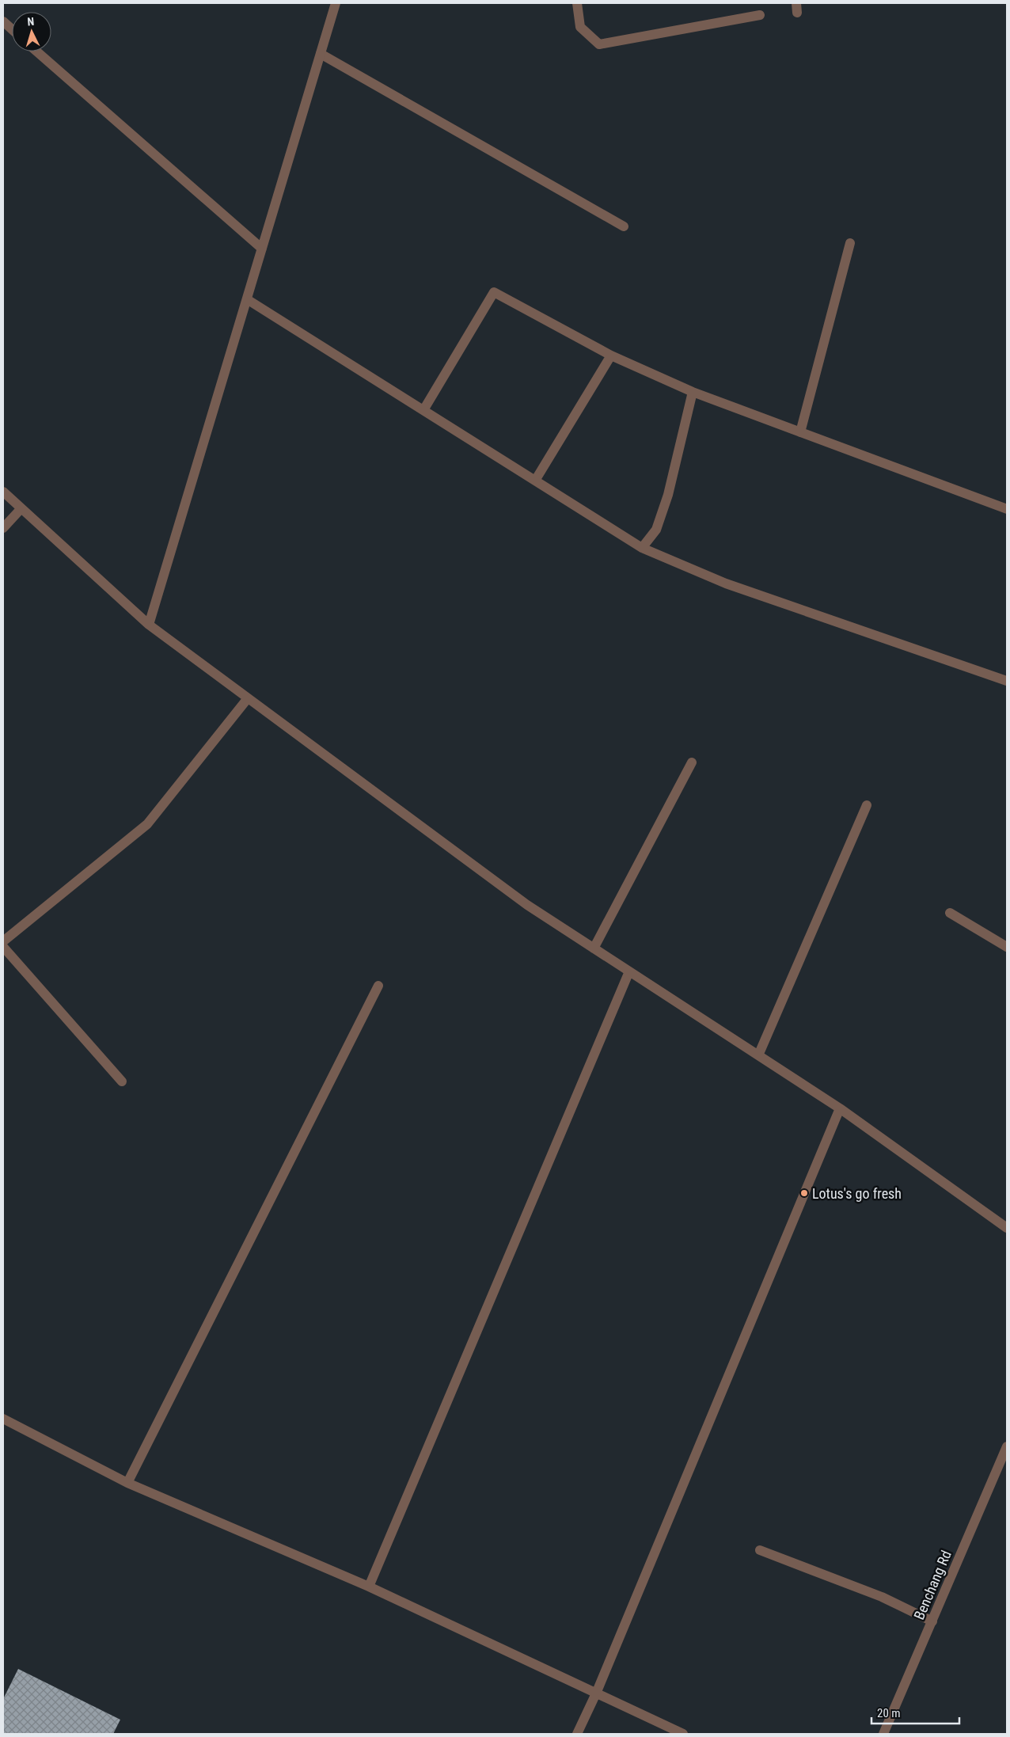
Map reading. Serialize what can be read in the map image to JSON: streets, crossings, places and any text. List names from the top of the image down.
{
  "streets": {
    "street": ["Benchang Rd"]
  },
  "places": ["Lotus's go fresh"],
  "scale_bar": "20 m",
  "north": "top"
}
